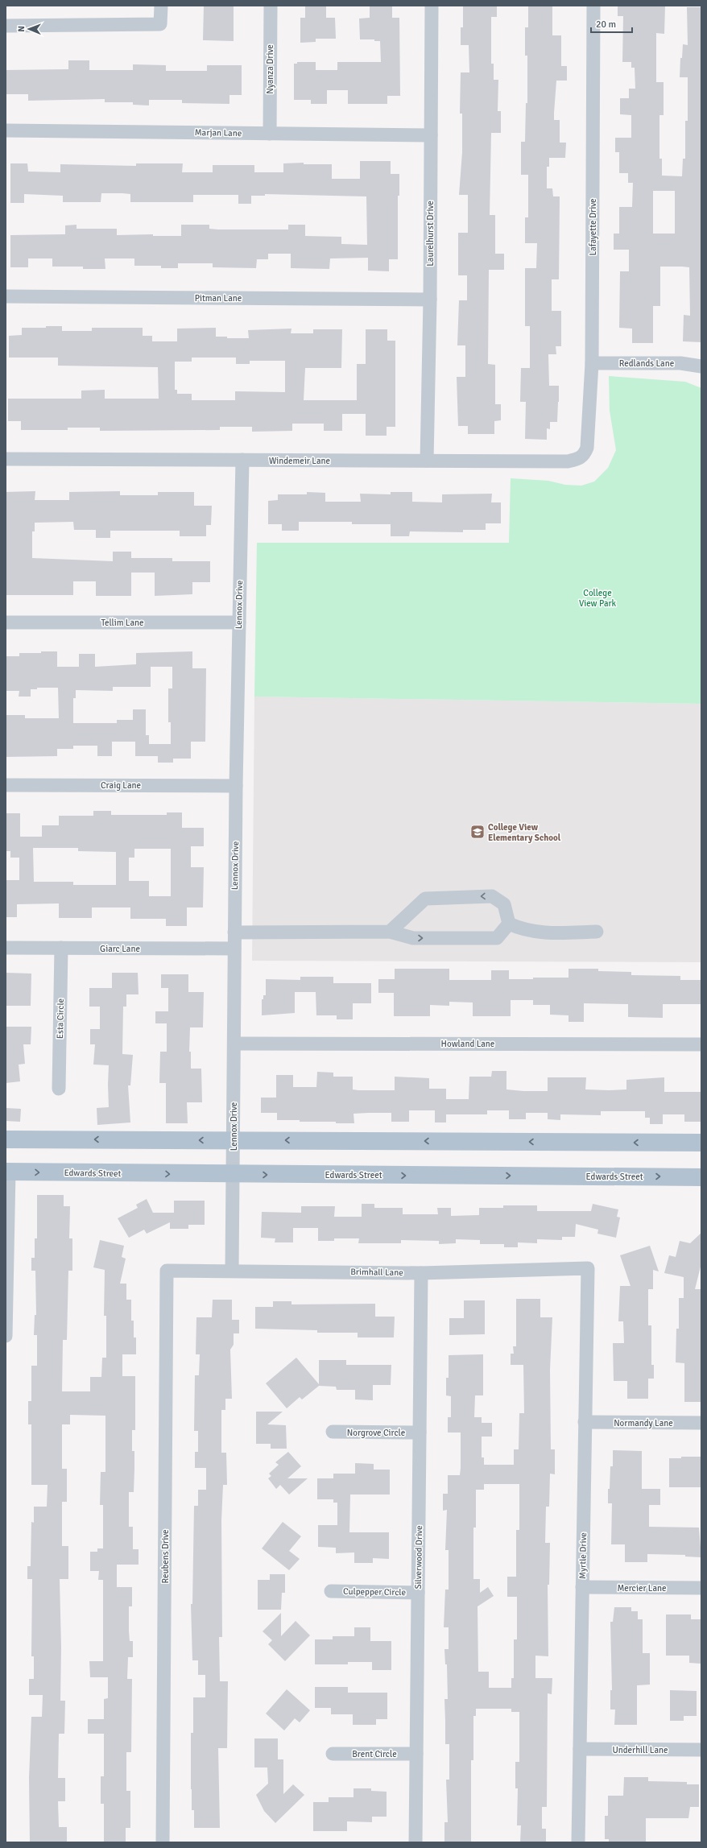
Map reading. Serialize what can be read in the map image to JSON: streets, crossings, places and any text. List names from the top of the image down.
{
  "streets": {
    "main road": ["Edwards Street"],
    "street": [
      "Nyanza Drive",
      "Marjan Lane",
      "Lafayette Drive",
      "Laurelhurst Drive",
      "Pitman Lane",
      "Redlands Lane",
      "Windemeir Lane",
      "Lennox Drive",
      "Tellim Lane",
      "Craig Lane",
      "Giarc Lane",
      "Esta Circle",
      "Howland Lane",
      "Brimhall Lane",
      "Normandy Lane",
      "Norgrove Circle",
      "Myrtle Drive",
      "Reubens Drive",
      "Silverwood Drive",
      "Mercier Lane",
      "Culpepper Circle",
      "Underhill Lane",
      "Brent Circle"
    ]
  },
  "crossings": [
    ["Nyanza Drive", "Marjan Lane"],
    ["Marjan Lane", "Laurelhurst Drive"],
    ["Lafayette Drive", "Redlands Lane"],
    ["Lafayette Drive", "Windemeir Lane"],
    ["Laurelhurst Drive", "Pitman Lane"],
    ["Laurelhurst Drive", "Windemeir Lane"],
    ["Windemeir Lane", "Lennox Drive"],
    ["Lennox Drive", "Tellim Lane"],
    ["Lennox Drive", "Craig Lane"],
    ["Lennox Drive", "Giarc Lane"],
    ["Lennox Drive", "Howland Lane"],
    ["Lennox Drive", "Edwards Street"],
    ["Lennox Drive", "Brimhall Lane"],
    ["Giarc Lane", "Esta Circle"],
    ["Brimhall Lane", "Myrtle Drive"],
    ["Brimhall Lane", "Reubens Drive"],
    ["Brimhall Lane", "Silverwood Drive"],
    ["Normandy Lane", "Myrtle Drive"],
    ["Norgrove Circle", "Silverwood Drive"],
    ["Myrtle Drive", "Mercier Lane"],
    ["Myrtle Drive", "Underhill Lane"],
    ["Silverwood Drive", "Culpepper Circle"],
    ["Silverwood Drive", "Brent Circle"]
  ],
  "parks": ["College View Park"],
  "places": {
    "school or university": ["College View Elementary School"]
  },
  "scale_bar": "20 m",
  "north": "left"
}
